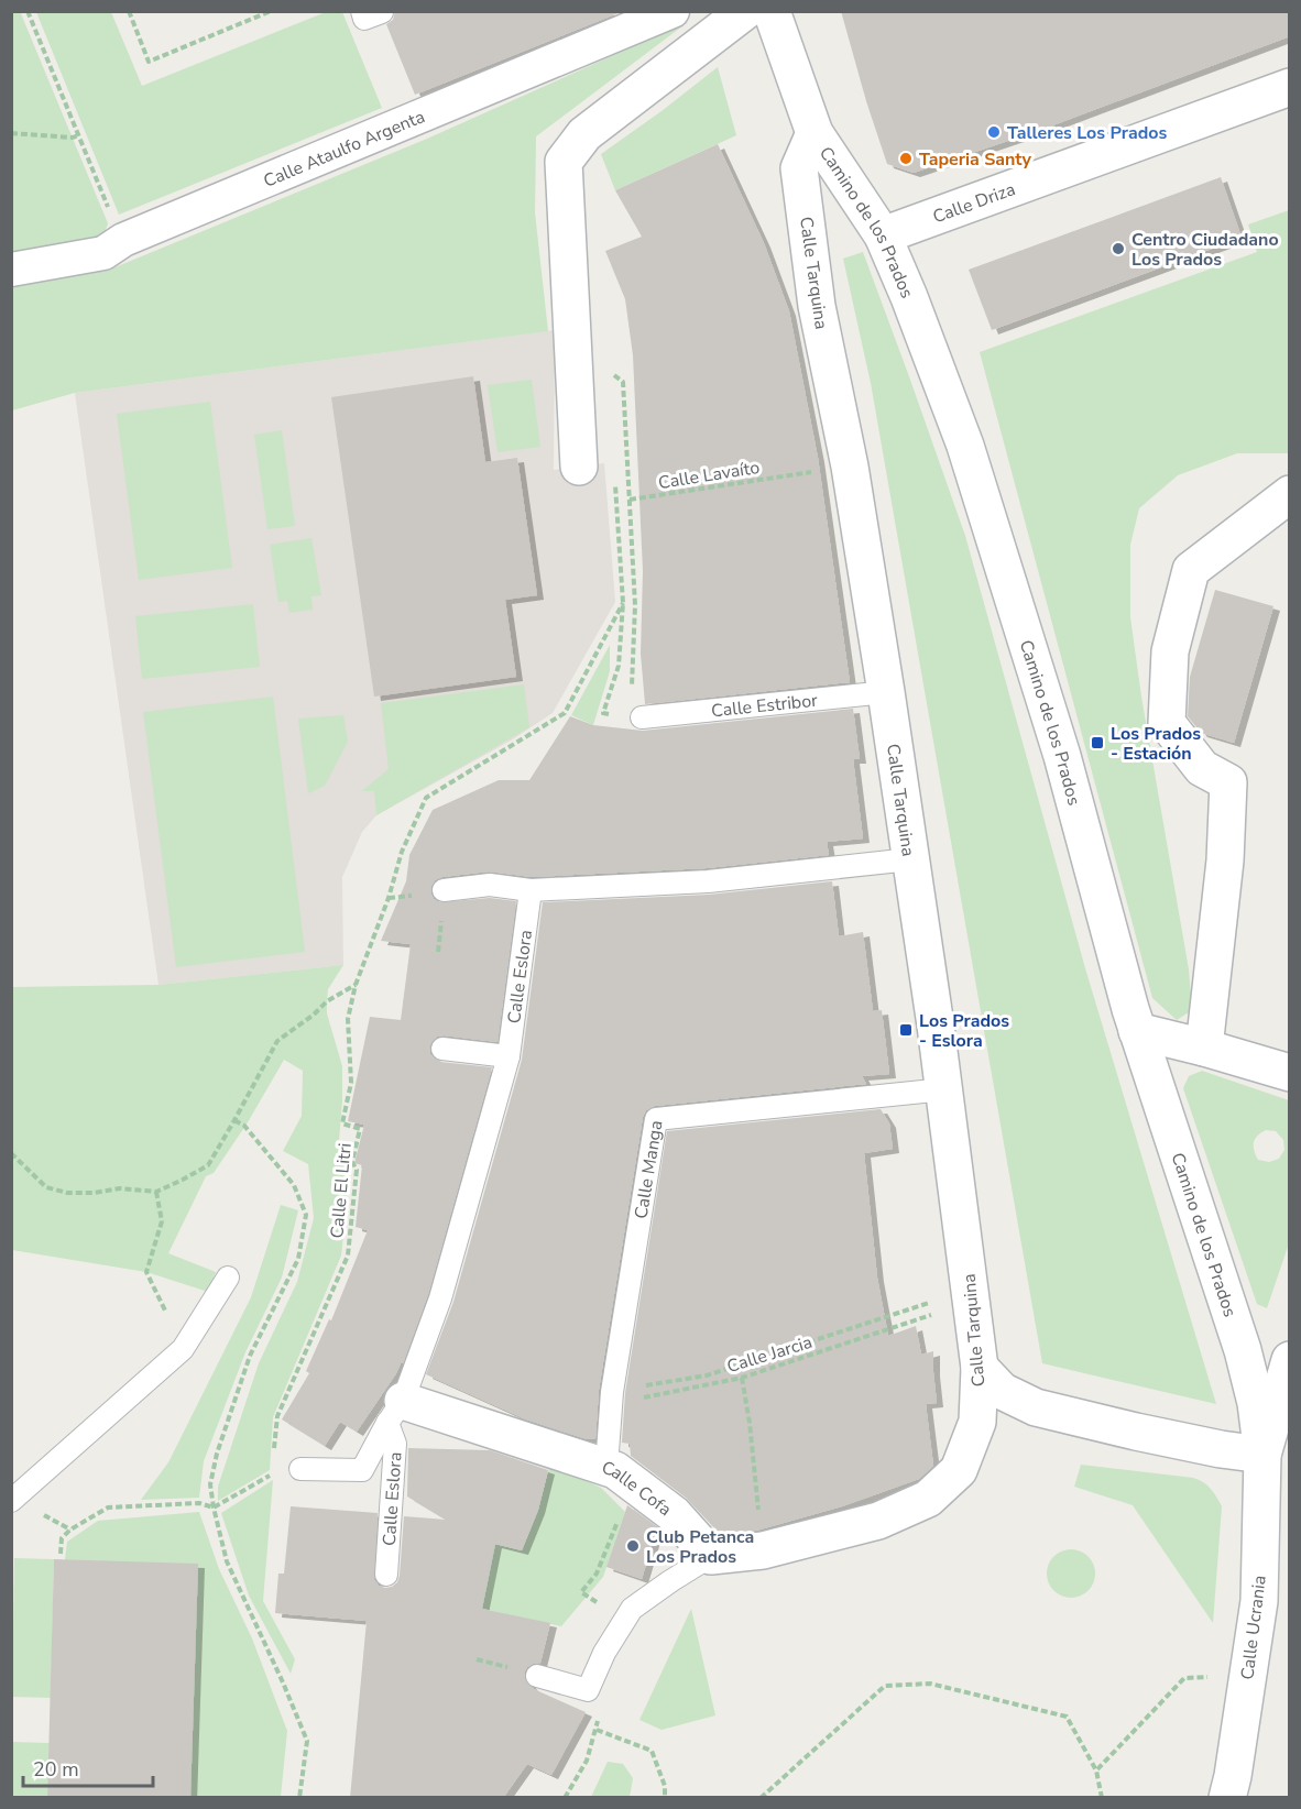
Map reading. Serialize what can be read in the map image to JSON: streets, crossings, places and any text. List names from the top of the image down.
{
  "streets": {
    "street": [
      "Calle Ataulfo Argenta",
      "Calle Driza",
      "Camino de los Prados",
      "Calle Tarquina",
      "Calle Cofa",
      "Calle Ucrania"
    ],
    "lane": ["Calle Estribor", "Calle Eslora", "Calle Manga"],
    "path": ["Calle Lavaíto", "Calle El Litri", "Calle Jarcia"]
  },
  "crossings": [
    ["Calle Driza", "Camino de los Prados"],
    ["Camino de los Prados", "Calle Tarquina"],
    ["Camino de los Prados", "Calle Ucrania"],
    ["Calle Tarquina", "Calle Estribor"],
    ["Calle Tarquina", "Calle Manga"],
    ["Calle Tarquina", "Calle Cofa"],
    ["Calle Eslora", "Calle Cofa"],
    ["Calle Manga", "Calle Jarcia"],
    ["Calle Manga", "Calle Cofa"]
  ],
  "places": {
    "other": [
      "Talleres Los Prados",
      "Taperia Santy",
      "Centro Ciudadano Los Prados",
      "Club Petanca Los Prados"
    ],
    "transit": ["Los Prados - Estación", "Los Prados - Eslora"]
  },
  "scale_bar": "20 m"
}
